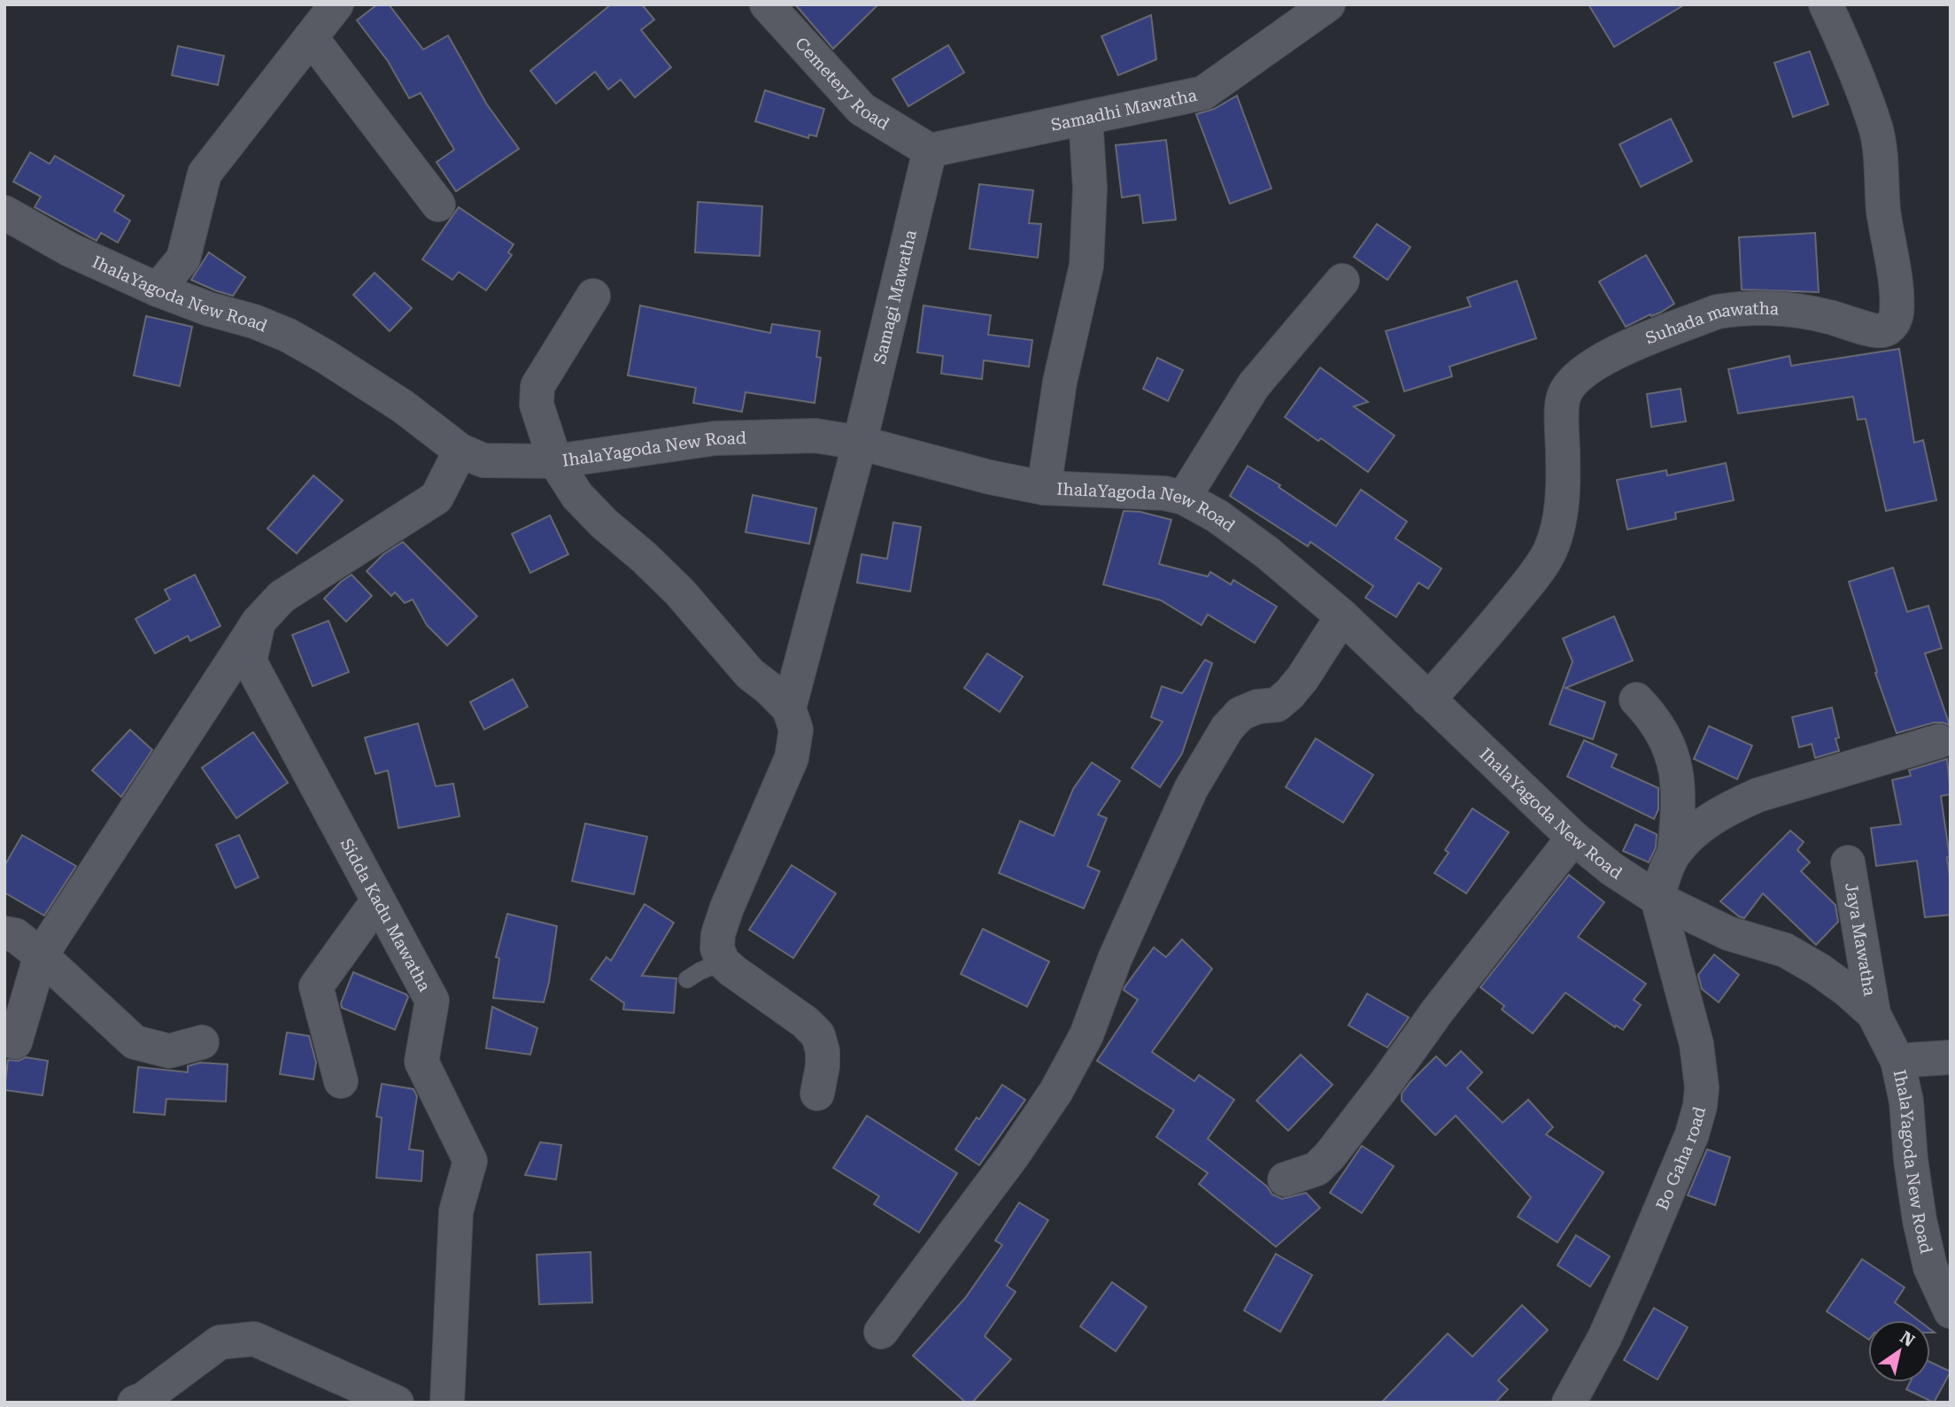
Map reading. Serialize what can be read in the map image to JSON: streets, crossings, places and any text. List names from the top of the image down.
{
  "streets": {
    "street": [
      "Cemetery Road",
      "Samadhi Mawatha",
      "IhalaYagoda New Road",
      "Samagi Mawatha",
      "Suhada mawatha",
      "Sidda Kadu Mawatha",
      "Jaya Mawatha",
      "Bo Gaha road"
    ]
  },
  "crossings": [
    ["Cemetery Road", "Samadhi Mawatha"],
    ["Cemetery Road", "Samagi Mawatha"],
    ["Samadhi Mawatha", "Samagi Mawatha"],
    ["IhalaYagoda New Road", "Samagi Mawatha"],
    ["IhalaYagoda New Road", "Suhada mawatha"],
    ["IhalaYagoda New Road", "Jaya Mawatha"],
    ["IhalaYagoda New Road", "Bo Gaha road"]
  ],
  "north": "top right"
}
